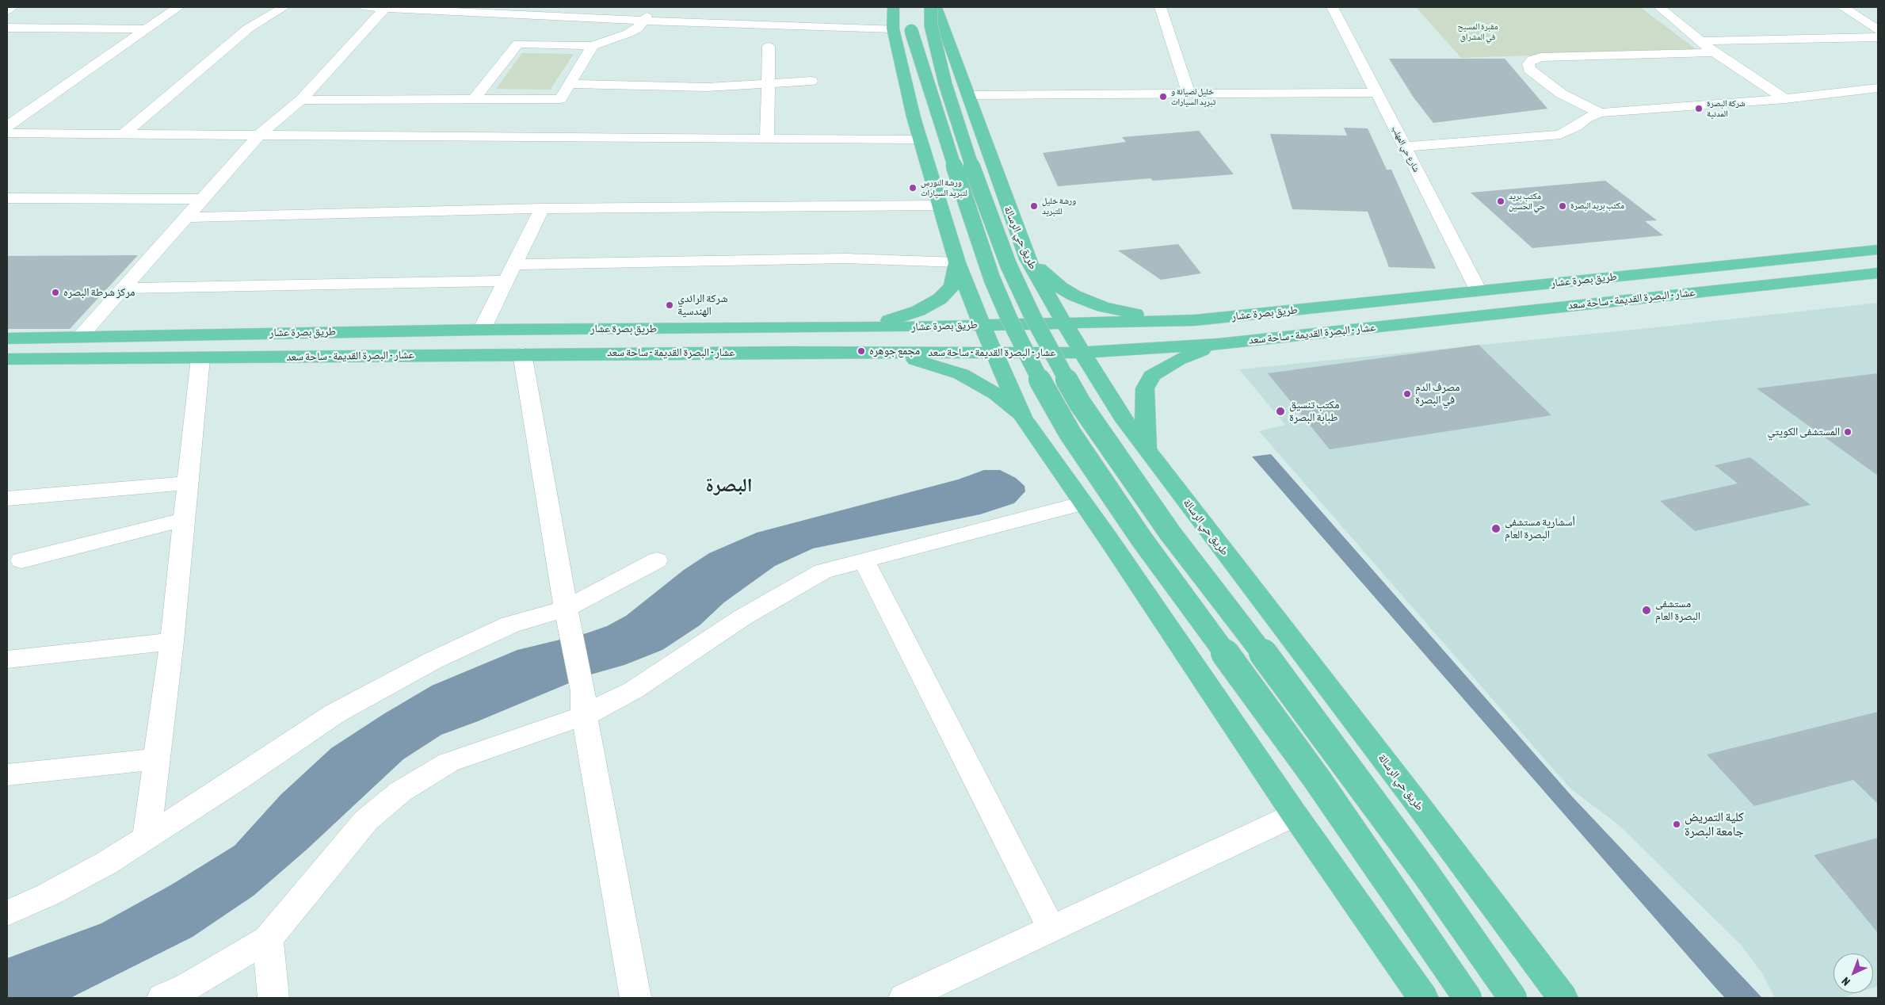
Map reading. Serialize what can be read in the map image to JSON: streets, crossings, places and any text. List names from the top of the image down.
{
  "streets": {
    "main road": ["طريق حي الرسالة", "طريق بصرة عشار", "عشار - البصرة القديمة - ساحة سعد"],
    "street": ["شارع حي المهلب"]
  },
  "crossings": [
    ["شارع حي المهلب", "طريق بصرة عشار"],
    ["طريق حي الرسالة", "طريق بصرة عشار"],
    ["طريق حي الرسالة", "عشار - البصرة القديمة - ساحة سعد"]
  ],
  "districts": ["البصرة"],
  "parks": ["مقبرة المسيح في المشراق"],
  "places": [
    "خليل لصيانة و تبريد السيارات",
    "شركة البصرة المدنية",
    "ورشة النورس لتبريد السيارات",
    "مكتب بريد حي الحسين",
    "ورشة خليل للتبريد",
    "مكتب بريد البصرة",
    "مركز شرطة البصره",
    "شركة الرائدي الهندسية",
    "مجمع جوهره",
    "مصرف الدم في البصرة",
    "مكتب تنسيق طبابة البصرة",
    "المستشفى الكويتي",
    "أسشارية مستشفى البصرة العام",
    "مستشفى البصرة العام",
    "كلية التمريض جامعة البصرة"
  ],
  "north": "bottom left"
}
